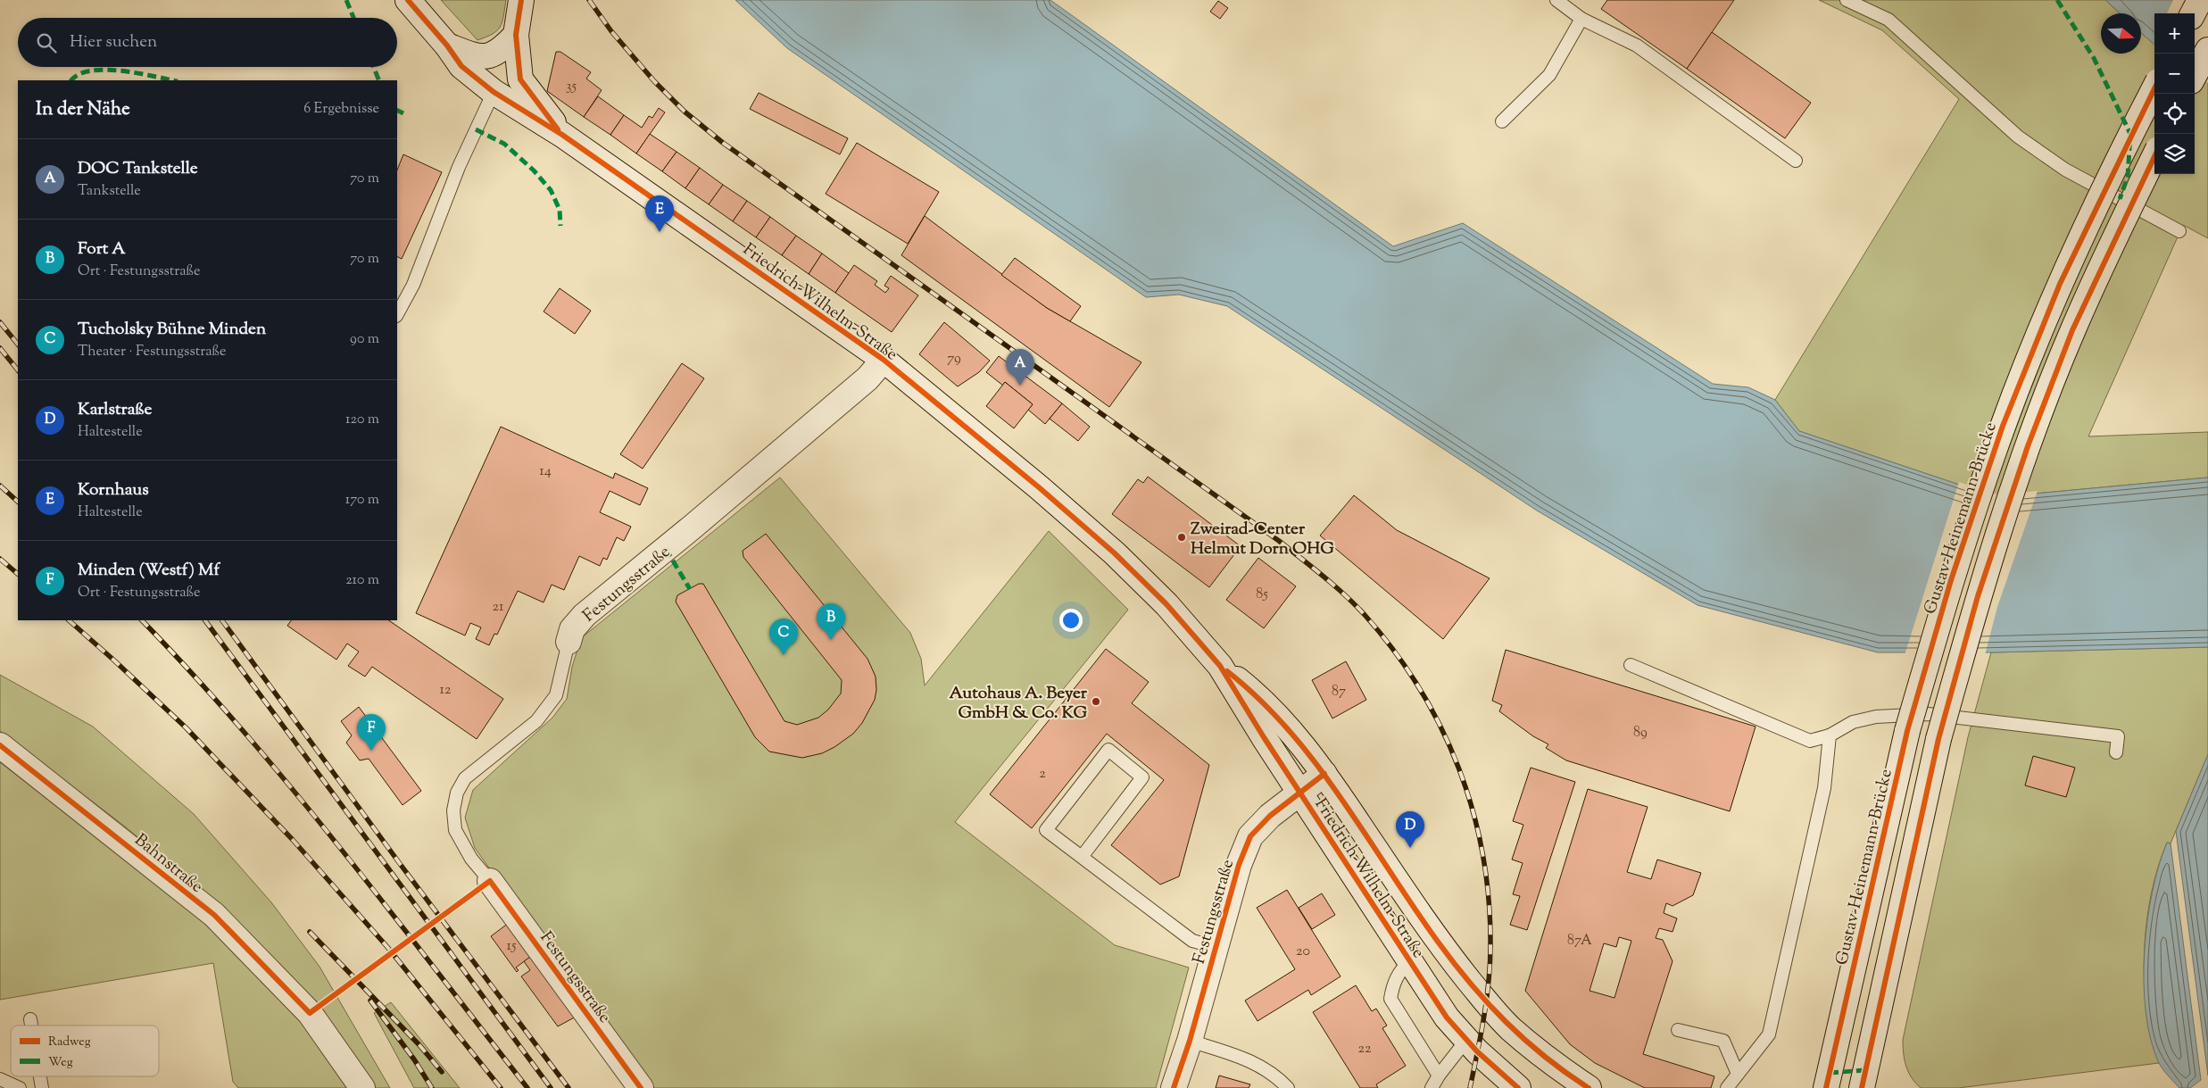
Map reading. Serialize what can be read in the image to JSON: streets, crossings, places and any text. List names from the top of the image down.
{
  "streets": {
    "main road": [
      "Friedrich-Wilhelm-Straße",
      "Gustav-Heinemann-Brücke",
      "Festungsstraße",
      "Bahnstraße"
    ]
  },
  "crossings": [
    ["Friedrich-Wilhelm-Straße", "Festungsstraße"]
  ],
  "places": ["Zweirad-Center Helmut Dorn OHG", "Autohaus A. Beyer GmbH & Co. KG"],
  "house_numbers": [
    "35",
    "79",
    "14",
    "85",
    "21",
    "12",
    "87",
    "89",
    "2",
    "87A",
    "15",
    "20",
    "22"
  ],
  "legend": ["Radweg", "Weg"],
  "north": "right",
  "page": {
    "map_buttons": ["+", "−"],
    "search": "Hier suchen",
    "heading": ["In der Nähe", "6 Ergebnisse"],
    "list": [
      {
        "mark": "A",
        "name": "DOC Tankstelle",
        "note": "Tankstelle",
        "value": "70 m"
      },
      {
        "mark": "B",
        "name": "Fort A",
        "note": "Ort · Festungsstraße",
        "value": "70 m"
      },
      {
        "mark": "C",
        "name": "Tucholsky Bühne Minden",
        "note": "Theater · Festungsstraße",
        "value": "90 m"
      },
      {
        "mark": "D",
        "name": "Karlstraße",
        "note": "Haltestelle",
        "value": "120 m"
      },
      {
        "mark": "E",
        "name": "Kornhaus",
        "note": "Haltestelle",
        "value": "170 m"
      },
      {
        "mark": "F",
        "name": "Minden (Westf) Mf",
        "note": "Ort · Festungsstraße",
        "value": "210 m"
      }
    ],
    "pins": [
      "E",
      "A",
      "B",
      "C",
      "F",
      "D"
    ]
  }
}
